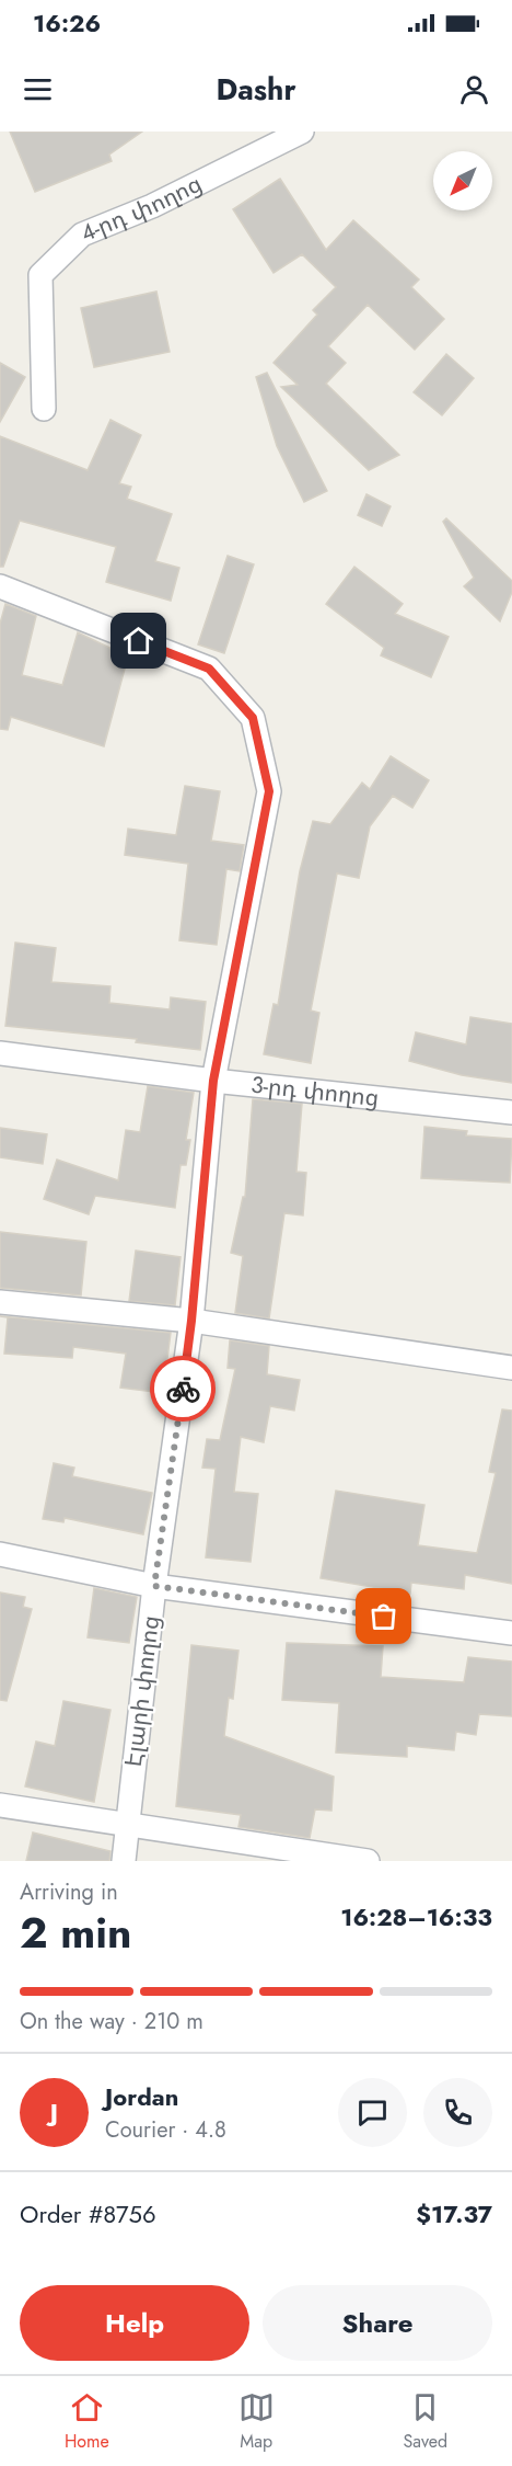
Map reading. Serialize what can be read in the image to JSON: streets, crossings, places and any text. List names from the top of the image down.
{
  "streets": {
    "street": ["4-րդ փողոց", "3-րդ փողոց", "Էլարի փողոց"]
  },
  "crossings": [
    ["3-րդ փողոց", "Էլարի փողոց"]
  ],
  "north": "bottom left",
  "page": {
    "status": "16:26",
    "header": "Dashr",
    "heading": ["2 min", "Arriving in", "16:28–16:33"],
    "panel": [
      "Jordan",
      "Courier · 4.8",
      "Order #8756",
      "$17.37"
    ],
    "bar": "On the way · 210 m",
    "round": "J",
    "buttons": ["Help", "Share"],
    "tabs": ["Home", "Map", "Saved"]
  }
}
